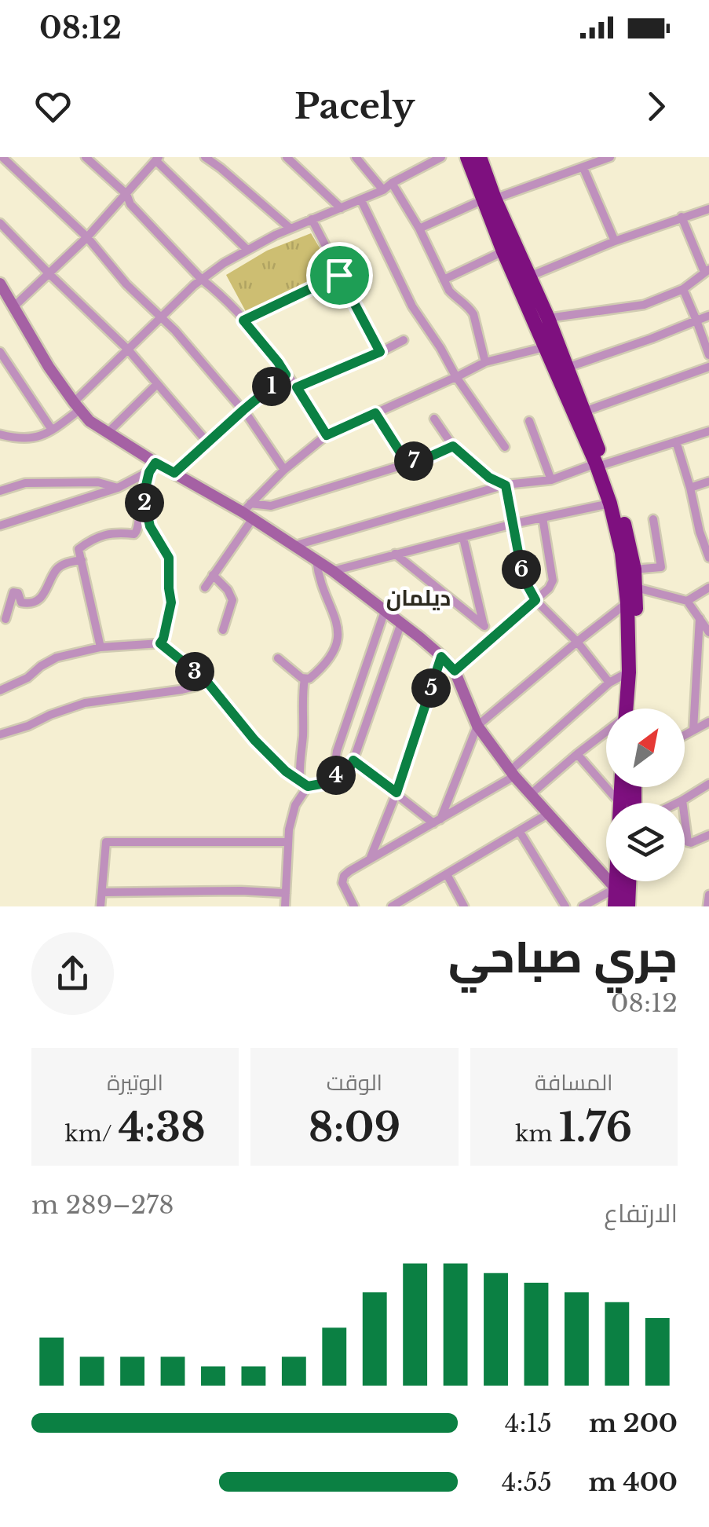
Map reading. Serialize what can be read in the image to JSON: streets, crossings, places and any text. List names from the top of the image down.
{
  "districts": ["دیلمان"],
  "north": "top right",
  "page": {
    "status": "08:12",
    "header": "Pacely",
    "pins": [
      "1",
      "7",
      "2",
      "6",
      "3",
      "5",
      "4"
    ],
    "heading": ["جري صباحي", "08:12"],
    "stats": [
      ["المسافة", "1.76 km"],
      ["الوقت", "8:09"],
      ["الوتيرة", "4:38 /km"]
    ],
    "chart": ["الارتفاع", "278–289 m"],
    "list": [
      {
        "name": "200 m",
        "note": "4:15"
      },
      {
        "name": "400 m",
        "note": "4:55"
      }
    ]
  }
}
